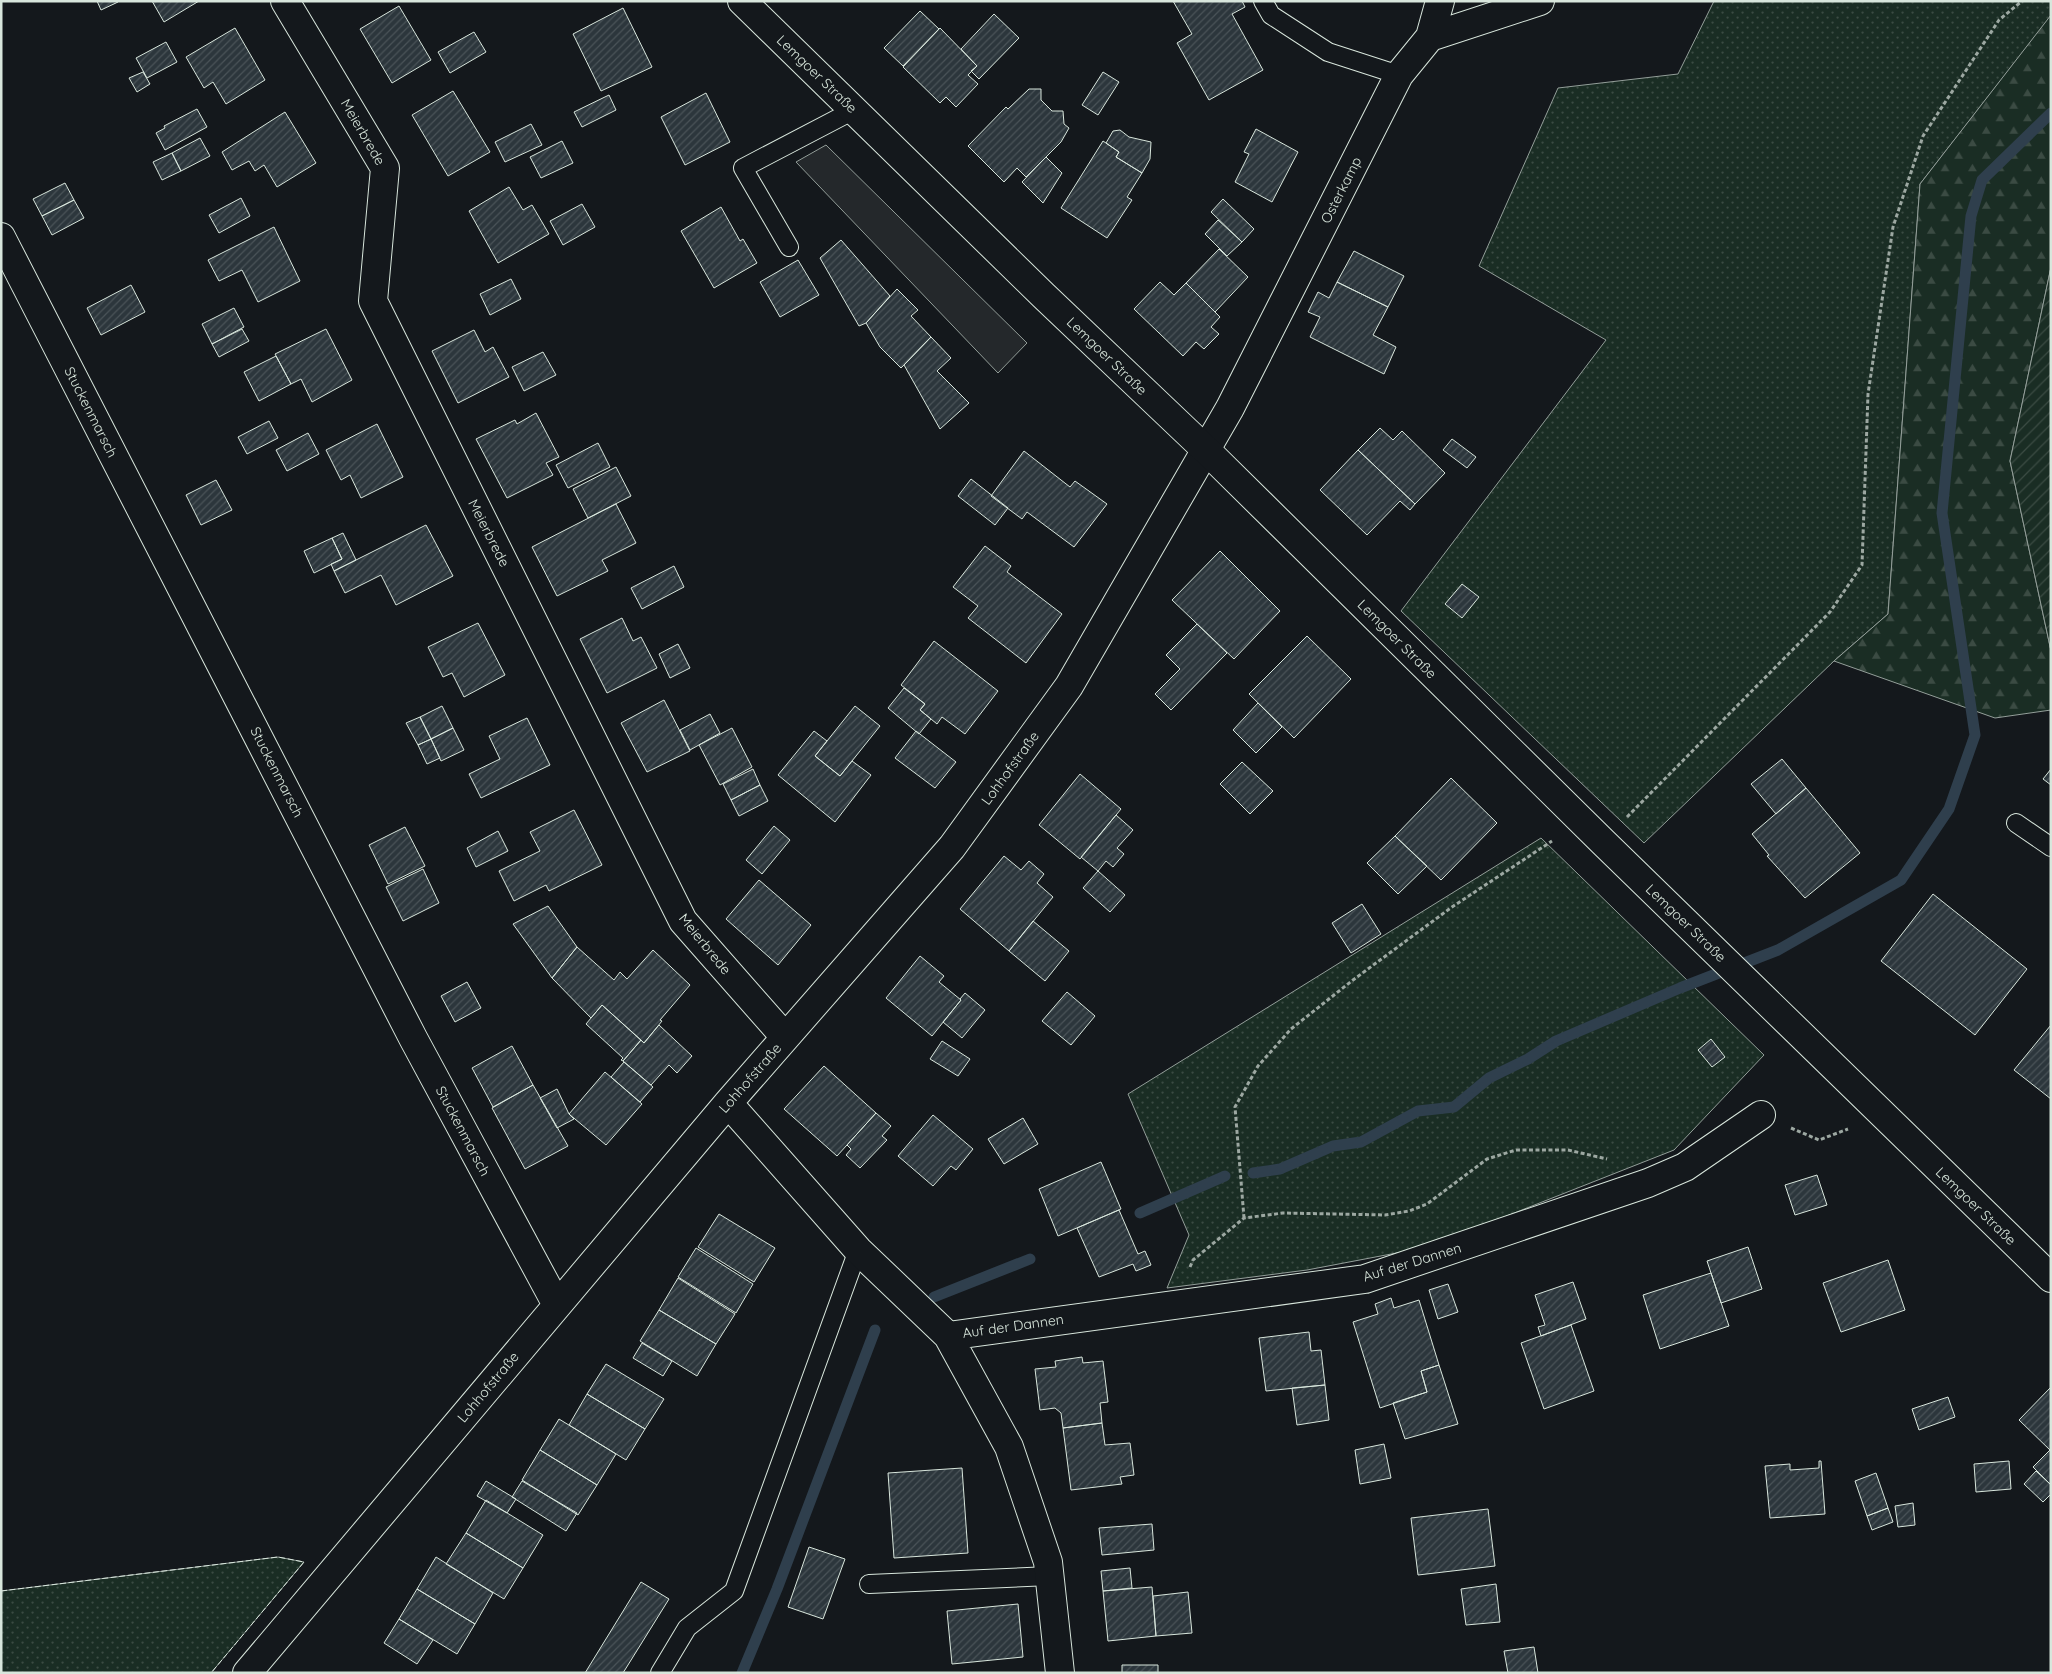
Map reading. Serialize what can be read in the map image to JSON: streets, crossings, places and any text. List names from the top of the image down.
{
  "streets": {
    "street": [
      "Lemgoer Straße",
      "Meierbrede",
      "Osterkamp",
      "Stuckenmarsch",
      "Lohhofstraße",
      "Auf der Dannen"
    ]
  },
  "crossings": [
    ["Lemgoer Straße", "Osterkamp"],
    ["Lemgoer Straße", "Lohhofstraße"],
    ["Meierbrede", "Lohhofstraße"],
    ["Osterkamp", "Lohhofstraße"],
    ["Stuckenmarsch", "Lohhofstraße"],
    ["Lohhofstraße", "Auf der Dannen"]
  ]
}
